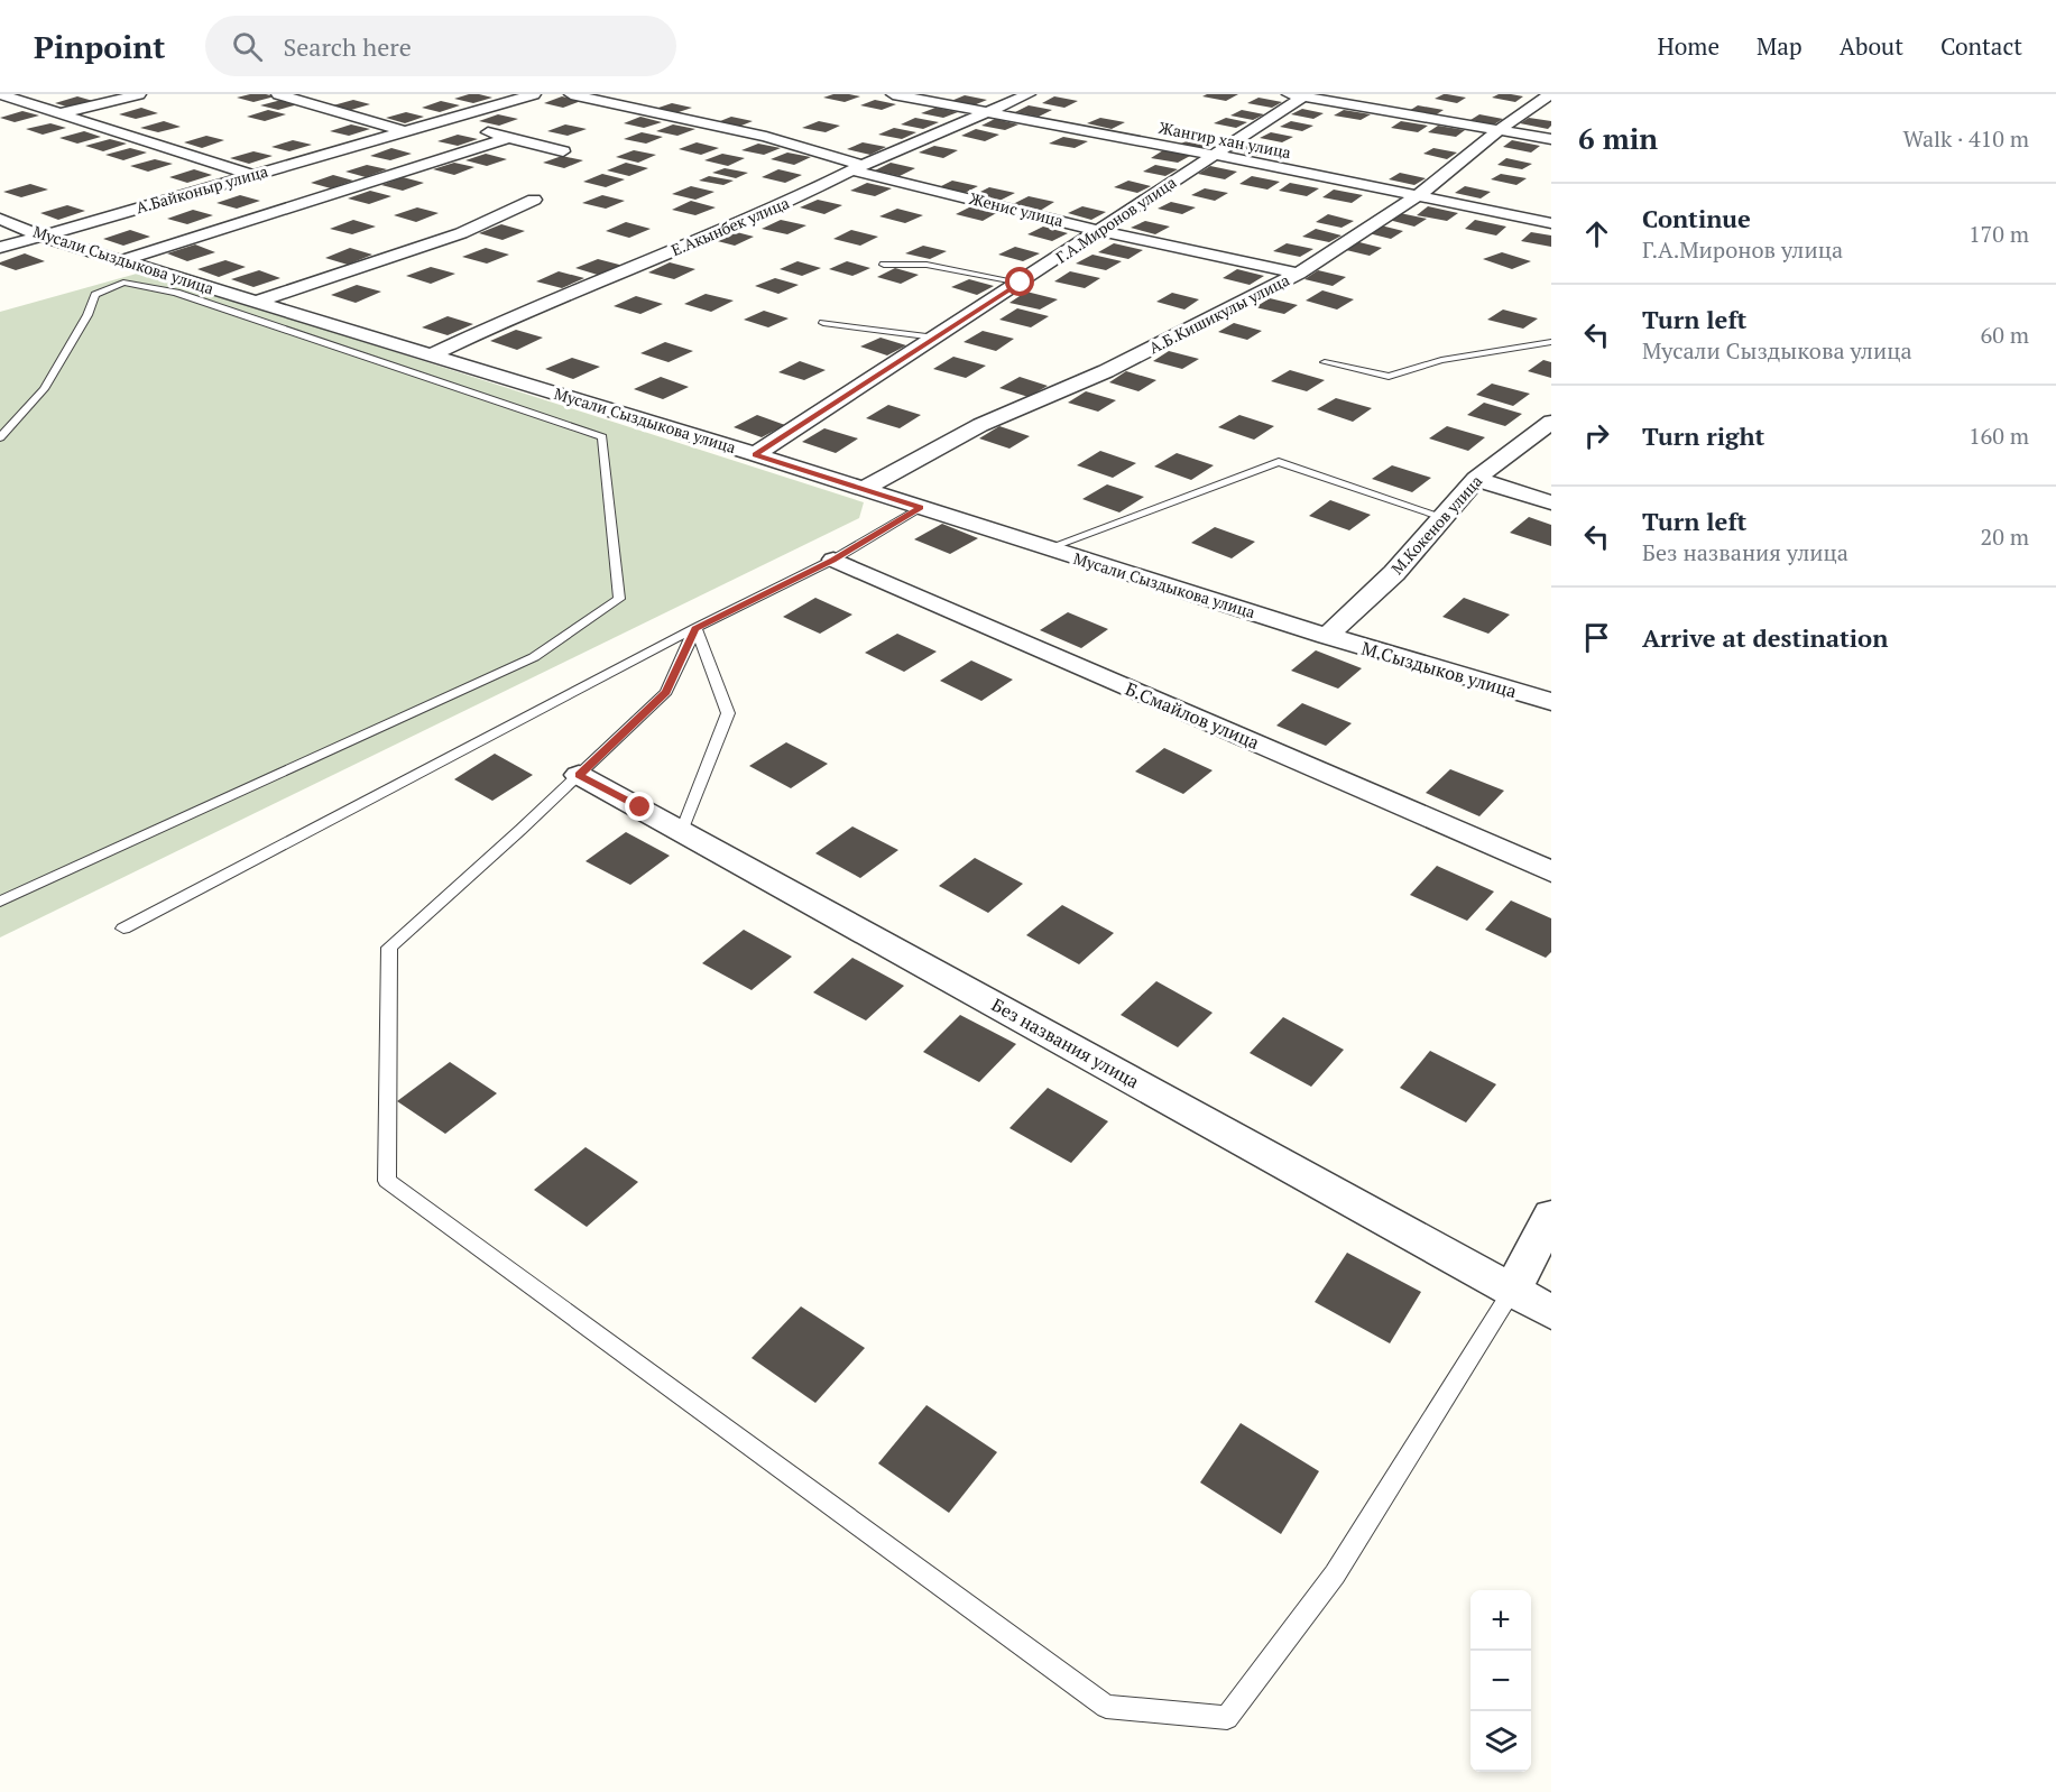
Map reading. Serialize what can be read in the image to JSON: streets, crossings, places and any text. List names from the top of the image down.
{
  "streets": {
    "street": [
      "Жангир хан улица",
      "А.Байконыр улица",
      "Женис улица",
      "Г.А.Миронов улица",
      "Е.Акынбек улица",
      "Мусали Сыздыкова улица",
      "А.Б.Кишикулы улица",
      "М.Кокенов улица",
      "М.Сыздыков улица",
      "Б.Смайлов улица",
      "Без названия улица"
    ]
  },
  "crossings": [
    ["Жангир хан улица", "Г.А.Миронов улица"],
    ["Жангир хан улица", "Е.Акынбек улица"],
    ["Жангир хан улица", "А.Б.Кишикулы улица"],
    ["А.Байконыр улица", "Мусали Сыздыкова улица"],
    ["Женис улица", "Г.А.Миронов улица"],
    ["Женис улица", "Е.Акынбек улица"],
    ["Женис улица", "А.Б.Кишикулы улица"],
    ["Г.А.Миронов улица", "Мусали Сыздыкова улица"],
    ["Е.Акынбек улица", "Мусали Сыздыкова улица"],
    ["Мусали Сыздыкова улица", "А.Б.Кишикулы улица"],
    ["Мусали Сыздыкова улица", "М.Кокенов улица"],
    ["Мусали Сыздыкова улица", "М.Сыздыков улица"],
    ["М.Кокенов улица", "М.Сыздыков улица"]
  ],
  "page": {
    "header": "Pinpoint",
    "search": "Search here",
    "nav": [
      "Home",
      "Map",
      "About",
      "Contact"
    ],
    "heading": ["6 min", "Walk · 410 m"],
    "list": [
      ["Continue", "Г.А.Миронов улица", "170 m"],
      ["Turn left", "Мусали Сыздыкова улица", "60 m"],
      ["Turn right", "160 m"],
      ["Turn left", "Без названия улица", "20 m"],
      "Arrive at destination"
    ],
    "map_buttons": ["+", "−"]
  }
}
